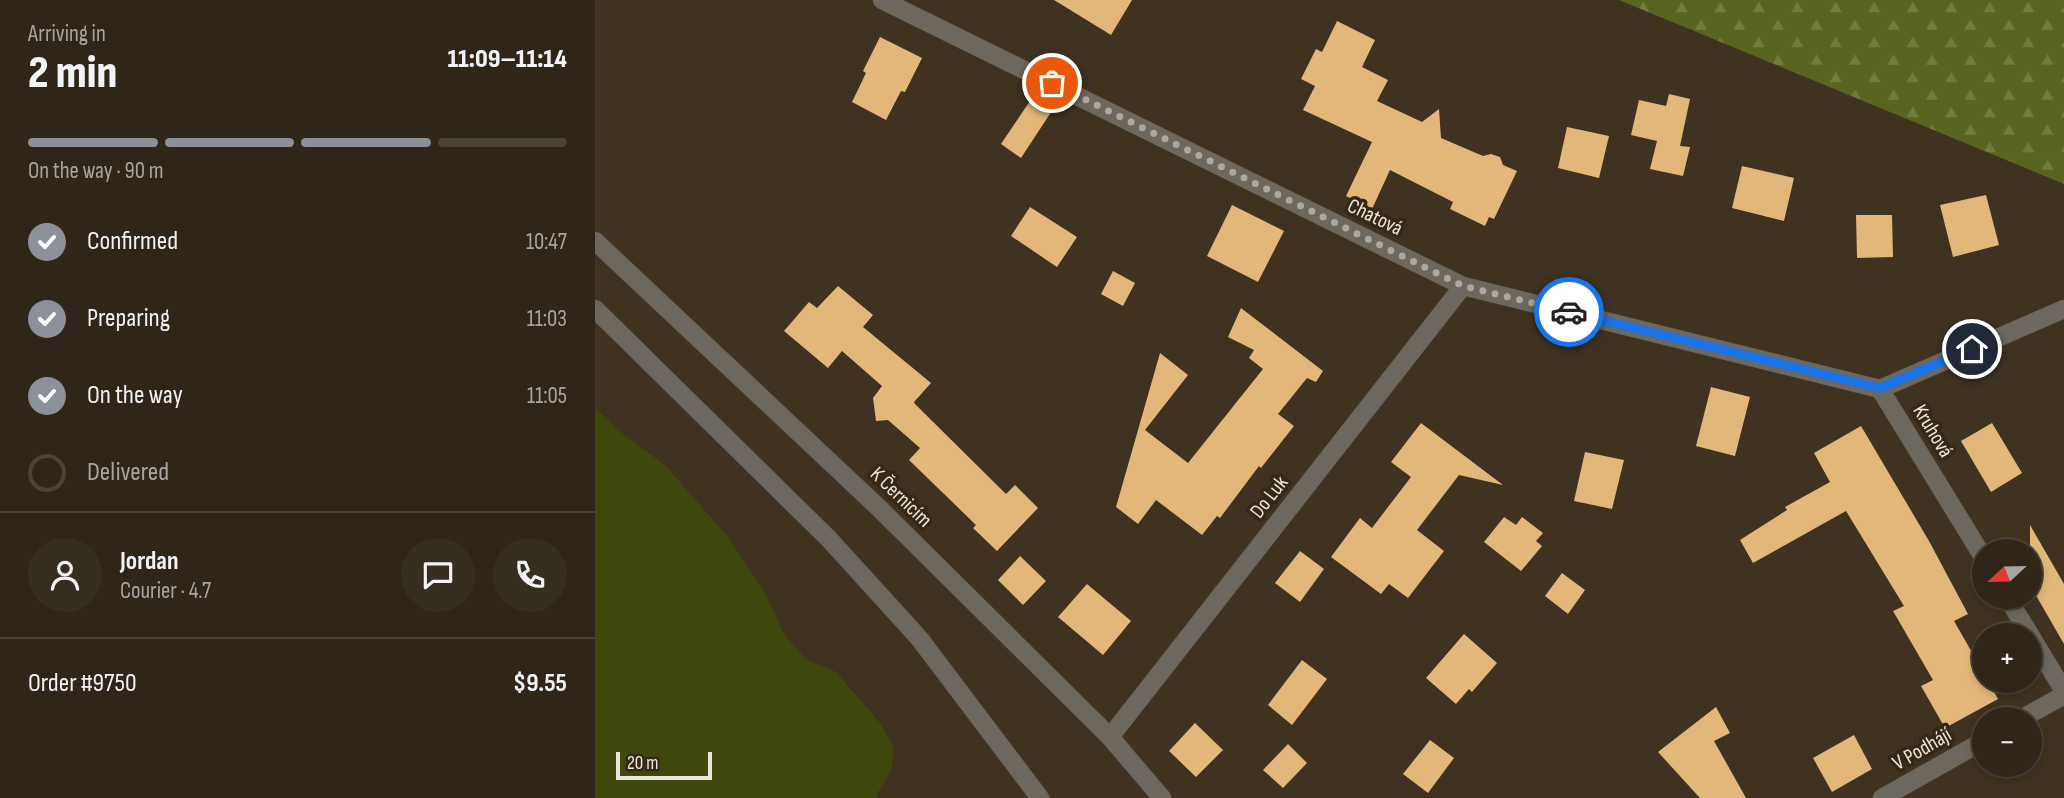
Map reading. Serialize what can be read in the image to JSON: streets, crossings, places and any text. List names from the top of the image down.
{
  "streets": {
    "street": [
      "Chatová",
      "Kruhová",
      "K Černicím",
      "Do Luk",
      "V Podhájí"
    ]
  },
  "crossings": [
    ["Chatová", "Kruhová"],
    ["Chatová", "Do Luk"],
    ["K Černicím", "Do Luk"]
  ],
  "scale_bar": "20 m",
  "north": "left",
  "page": {
    "heading": ["2 min", "Arriving in", "11:09–11:14"],
    "panel": [
      "Jordan",
      "Courier · 4.7",
      "Order #9750",
      "$9.55"
    ],
    "bar": "On the way · 90 m",
    "list": [
      ["Confirmed", "10:47"],
      ["Preparing", "11:03"],
      ["On the way", "11:05"],
      "Delivered"
    ],
    "map_buttons": ["+", "−"],
    "scale": "20 m"
  }
}
